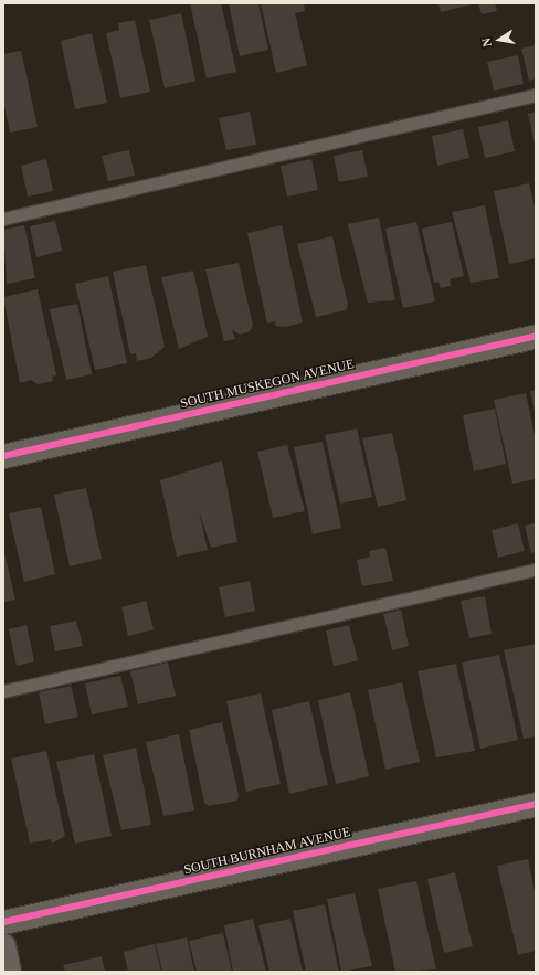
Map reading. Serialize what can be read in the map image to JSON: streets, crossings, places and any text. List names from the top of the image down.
{
  "streets": {
    "street": ["SOUTH MUSKEGON AVENUE", "SOUTH BURNHAM AVENUE"]
  },
  "north": "left"
}
